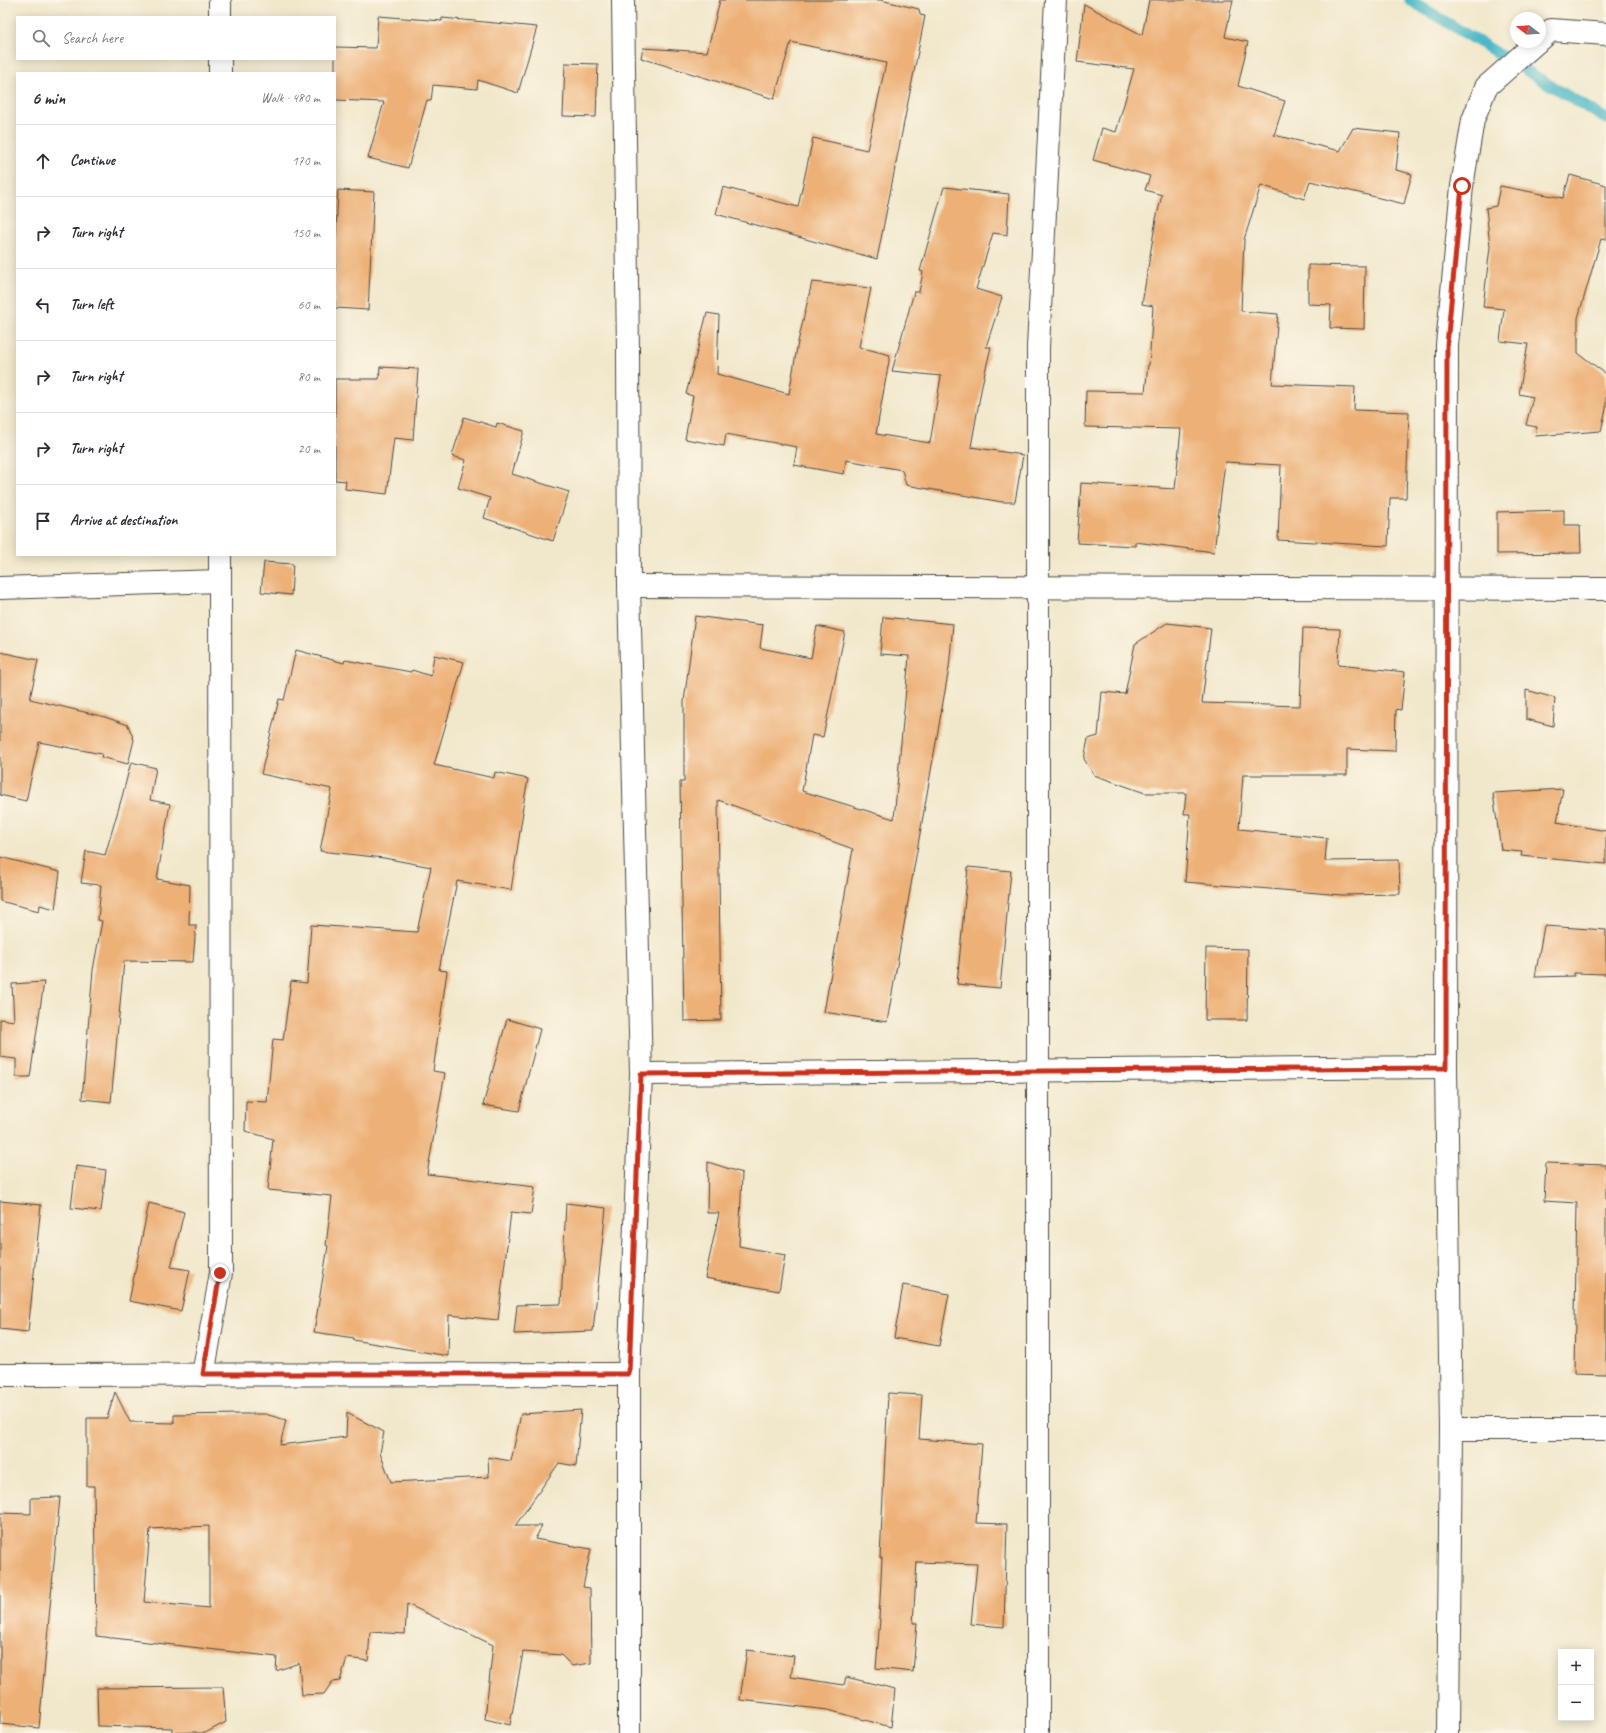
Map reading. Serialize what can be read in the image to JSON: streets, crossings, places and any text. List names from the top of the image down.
{
  "north": "left",
  "page": {
    "search": "Search here",
    "heading": ["6 min", "Walk · 480 m"],
    "list": [
      ["Continue", "170 m"],
      ["Turn right", "150 m"],
      ["Turn left", "60 m"],
      ["Turn right", "80 m"],
      ["Turn right", "20 m"],
      "Arrive at destination"
    ],
    "map_buttons": ["+", "−"]
  }
}
